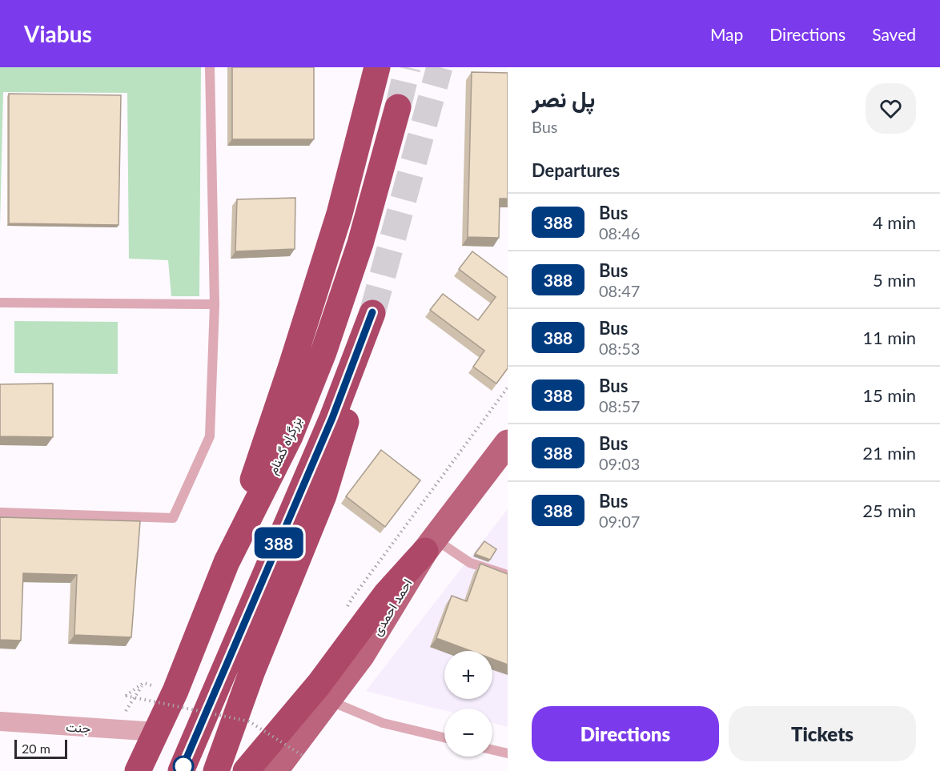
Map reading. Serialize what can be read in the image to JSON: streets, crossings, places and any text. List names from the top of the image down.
{
  "streets": {
    "highway": ["بزرگراه گمنام"],
    "main road": ["احمد احمدی"],
    "street": ["جنت"]
  },
  "crossings": [
    ["بزرگراه گمنام", "جنت"]
  ],
  "lines": ["bus line 388"],
  "scale_bar": "20 m",
  "page": {
    "header": "Viabus",
    "nav": ["Map", "Directions", "Saved"],
    "on_map": "388",
    "heading": [
      ["پل نصر", "Bus"],
      "Departures"
    ],
    "list": [
      {
        "mark": "388",
        "name": "Bus",
        "note": "08:46",
        "value": "4 min"
      },
      {
        "mark": "388",
        "name": "Bus",
        "note": "08:47",
        "value": "5 min"
      },
      {
        "mark": "388",
        "name": "Bus",
        "note": "08:53",
        "value": "11 min"
      },
      {
        "mark": "388",
        "name": "Bus",
        "note": "08:57",
        "value": "15 min"
      },
      {
        "mark": "388",
        "name": "Bus",
        "note": "09:03",
        "value": "21 min"
      },
      {
        "mark": "388",
        "name": "Bus",
        "note": "09:07",
        "value": "25 min"
      }
    ],
    "map_buttons": ["+", "−"],
    "buttons": ["Directions", "Tickets"],
    "scale": "20 m"
  }
}
